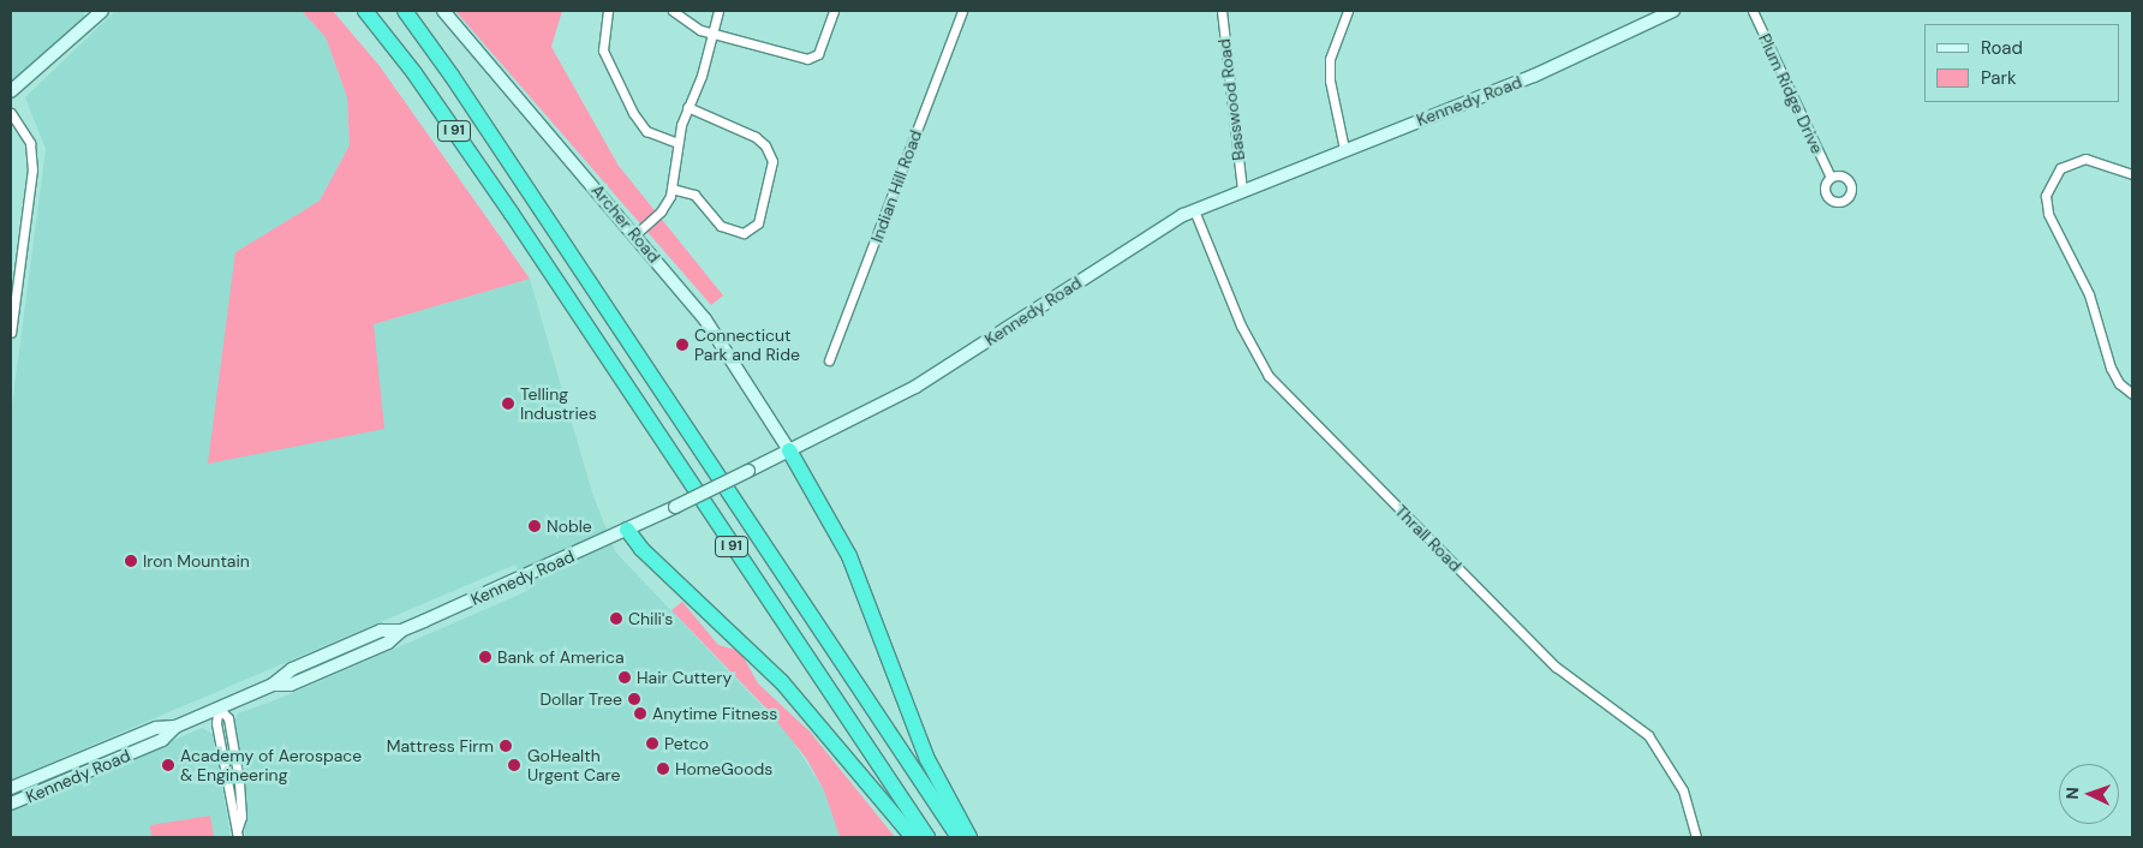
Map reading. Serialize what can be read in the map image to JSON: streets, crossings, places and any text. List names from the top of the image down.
{
  "streets": {
    "highway": ["I 91"],
    "street": [
      "Plum Ridge Drive",
      "Basswood Road",
      "Kennedy Road",
      "Indian Hill Road",
      "Archer Road",
      "Thrall Road"
    ]
  },
  "crossings": [
    ["Basswood Road", "Kennedy Road"],
    ["Kennedy Road", "Archer Road"],
    ["Kennedy Road", "Thrall Road"]
  ],
  "places": [
    "Connecticut Park and Ride",
    "Telling Industries",
    "Noble",
    "Iron Mountain",
    "Chili's",
    "Bank of America",
    "Hair Cuttery",
    "Dollar Tree",
    "Anytime Fitness",
    "Petco",
    "Mattress Firm",
    "Academy of Aerospace & Engineering",
    "GoHealth Urgent Care",
    "HomeGoods"
  ],
  "legend": ["Road", "Park"],
  "north": "left"
}
